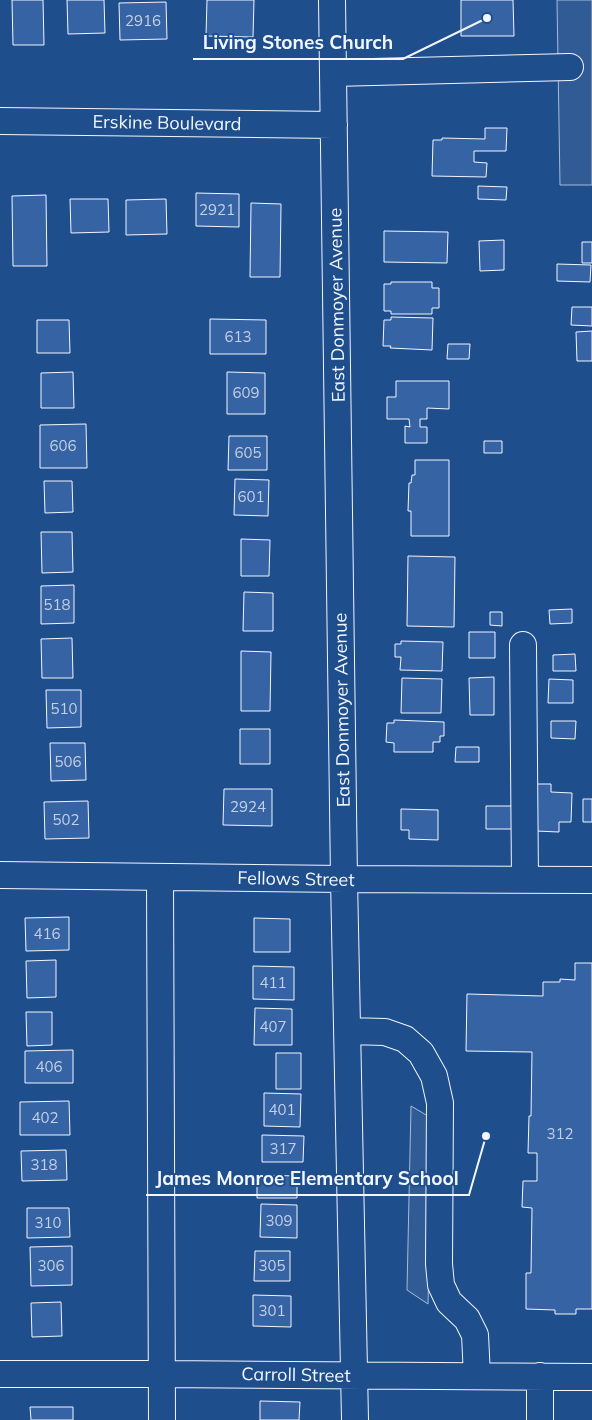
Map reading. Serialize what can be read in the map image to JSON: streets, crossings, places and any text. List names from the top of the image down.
{
  "streets": {
    "street": [
      "Erskine Boulevard",
      "East Donmoyer Avenue",
      "Fellows Street",
      "Carroll Street"
    ]
  },
  "crossings": [
    ["Erskine Boulevard", "East Donmoyer Avenue"],
    ["East Donmoyer Avenue", "Fellows Street"],
    ["East Donmoyer Avenue", "Carroll Street"]
  ],
  "places": ["Living Stones Church", "James Monroe Elementary School"],
  "house_numbers": [
    "2916",
    "2921",
    "613",
    "609",
    "606",
    "605",
    "601",
    "518",
    "510",
    "506",
    "2924",
    "502",
    "416",
    "411",
    "407",
    "406",
    "401",
    "402",
    "312",
    "317",
    "318",
    "309",
    "310",
    "306",
    "305",
    "301"
  ]
}
